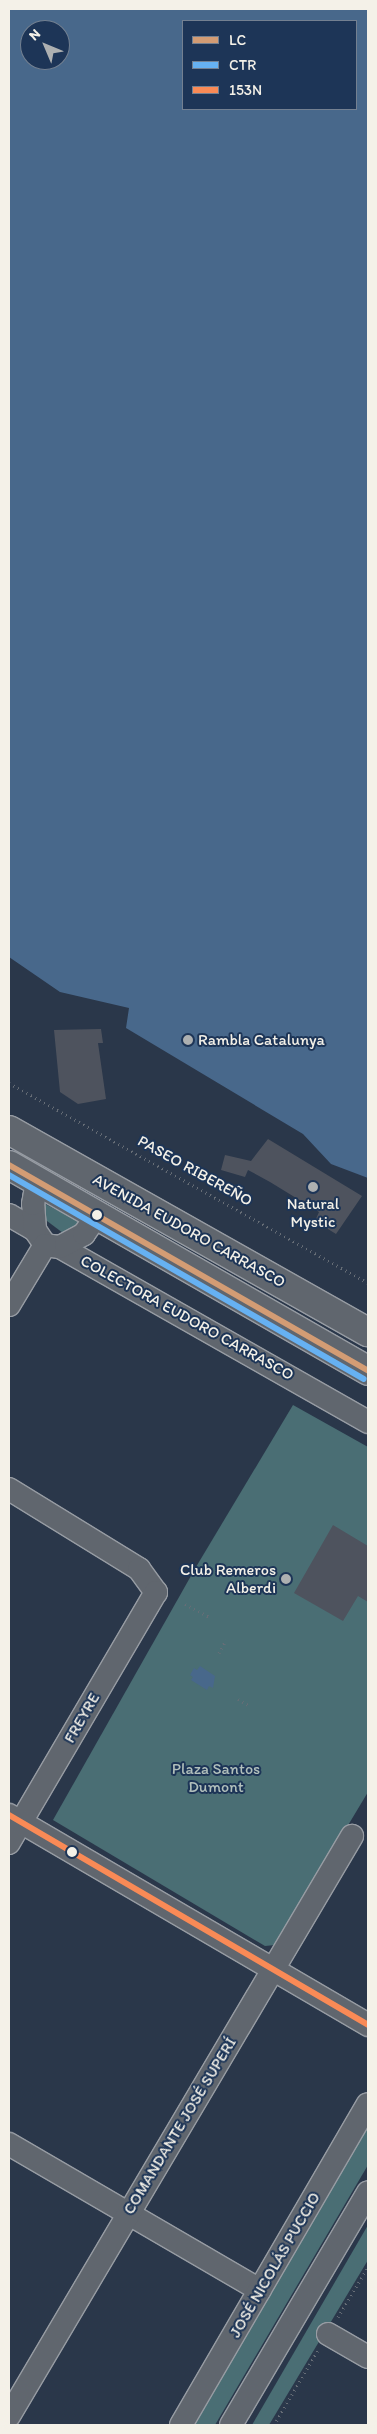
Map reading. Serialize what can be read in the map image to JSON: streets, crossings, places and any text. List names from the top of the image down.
{
  "streets": {
    "main road": ["AVENIDA EUDORO CARRASCO"],
    "street": [
      "COLECTORA EUDORO CARRASCO",
      "FREYRE",
      "COMANDANTE JOSÉ SUPERÍ",
      "JOSÉ NICOLÁS PUCCIO"
    ],
    "path": ["PASEO RIBEREÑO"]
  },
  "parks": ["Plaza Santos Dumont"],
  "places": ["Rambla Catalunya", "Natural Mystic", "Club Remeros Alberdi"],
  "lines": ["transit line LC", "transit line CTR", "transit line 153N"],
  "legend": ["LC", "CTR", "153N"],
  "north": "top left"
}
